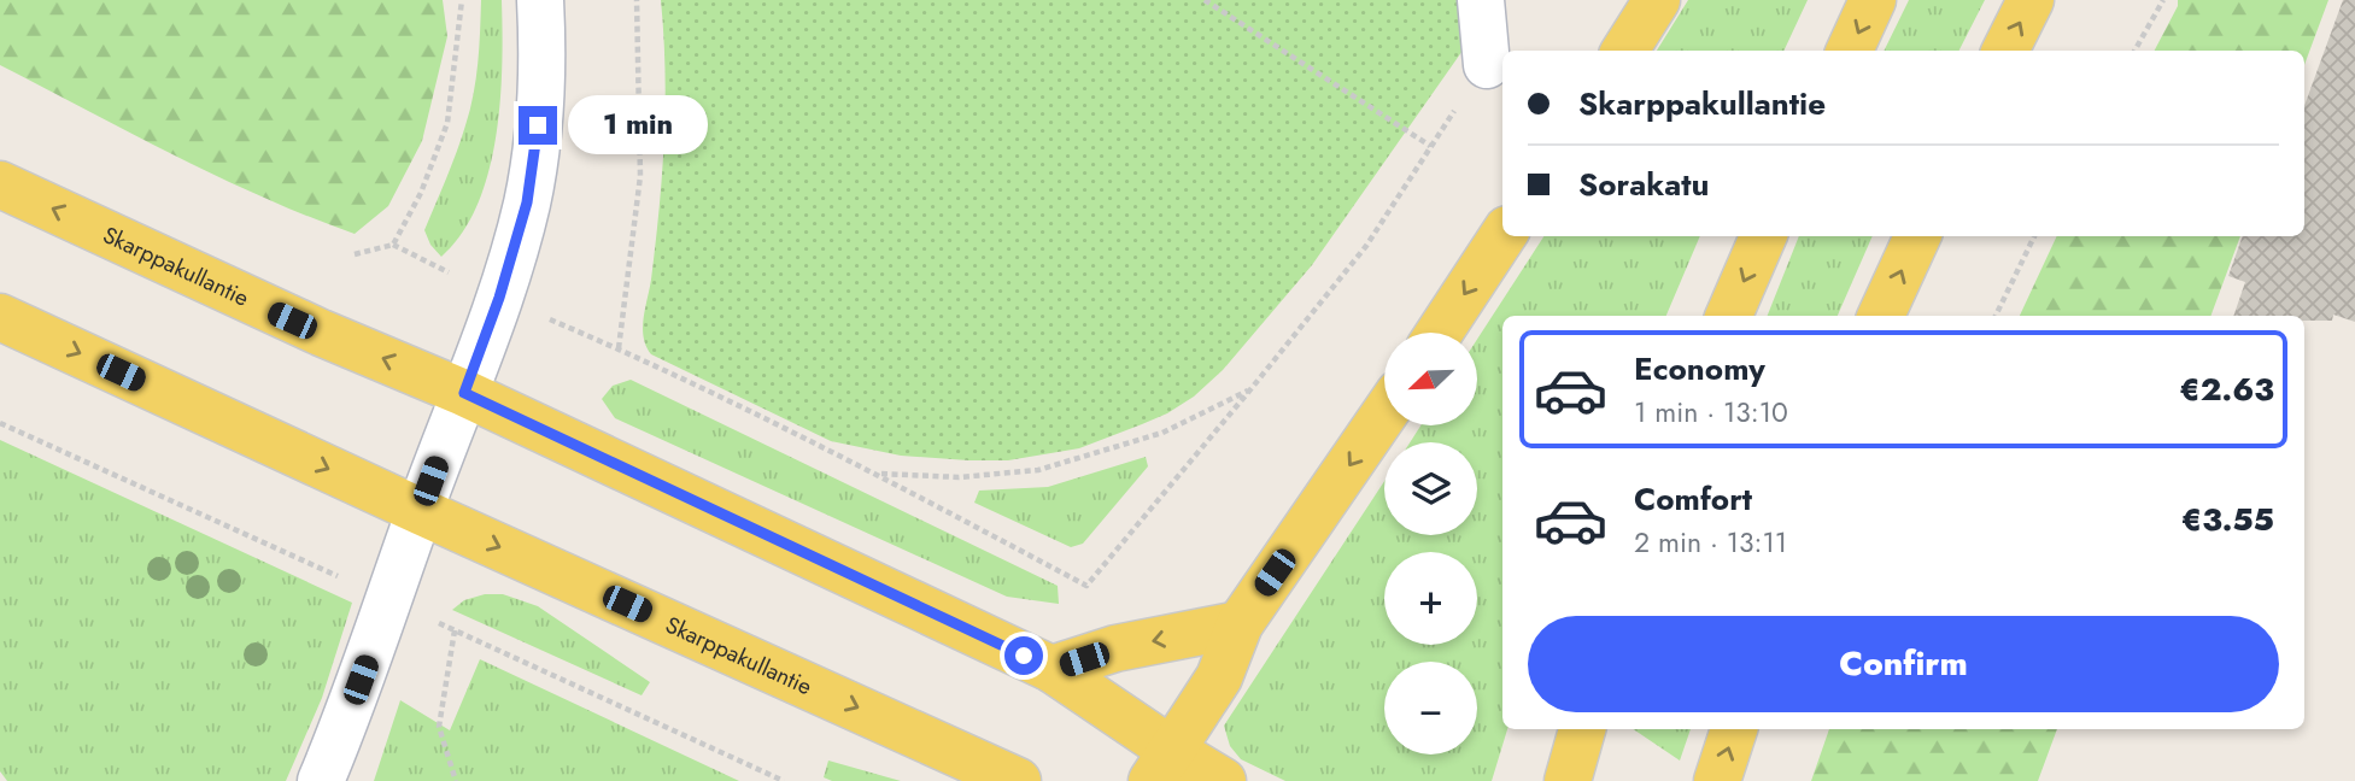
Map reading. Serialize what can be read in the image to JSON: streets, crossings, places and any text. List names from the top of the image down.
{
  "streets": {
    "main road": ["Skarppakullantie"]
  },
  "north": "bottom left",
  "page": {
    "banner": ["Skarppakullantie", "Sorakatu"],
    "bubble": "1 min",
    "list": [
      {
        "name": "Economy",
        "note": "1 min · 13:10",
        "value": "€2.63"
      },
      {
        "name": "Comfort",
        "note": "2 min · 13:11",
        "value": "€3.55"
      }
    ],
    "map_buttons": ["+", "−"],
    "buttons": "Confirm"
  }
}
